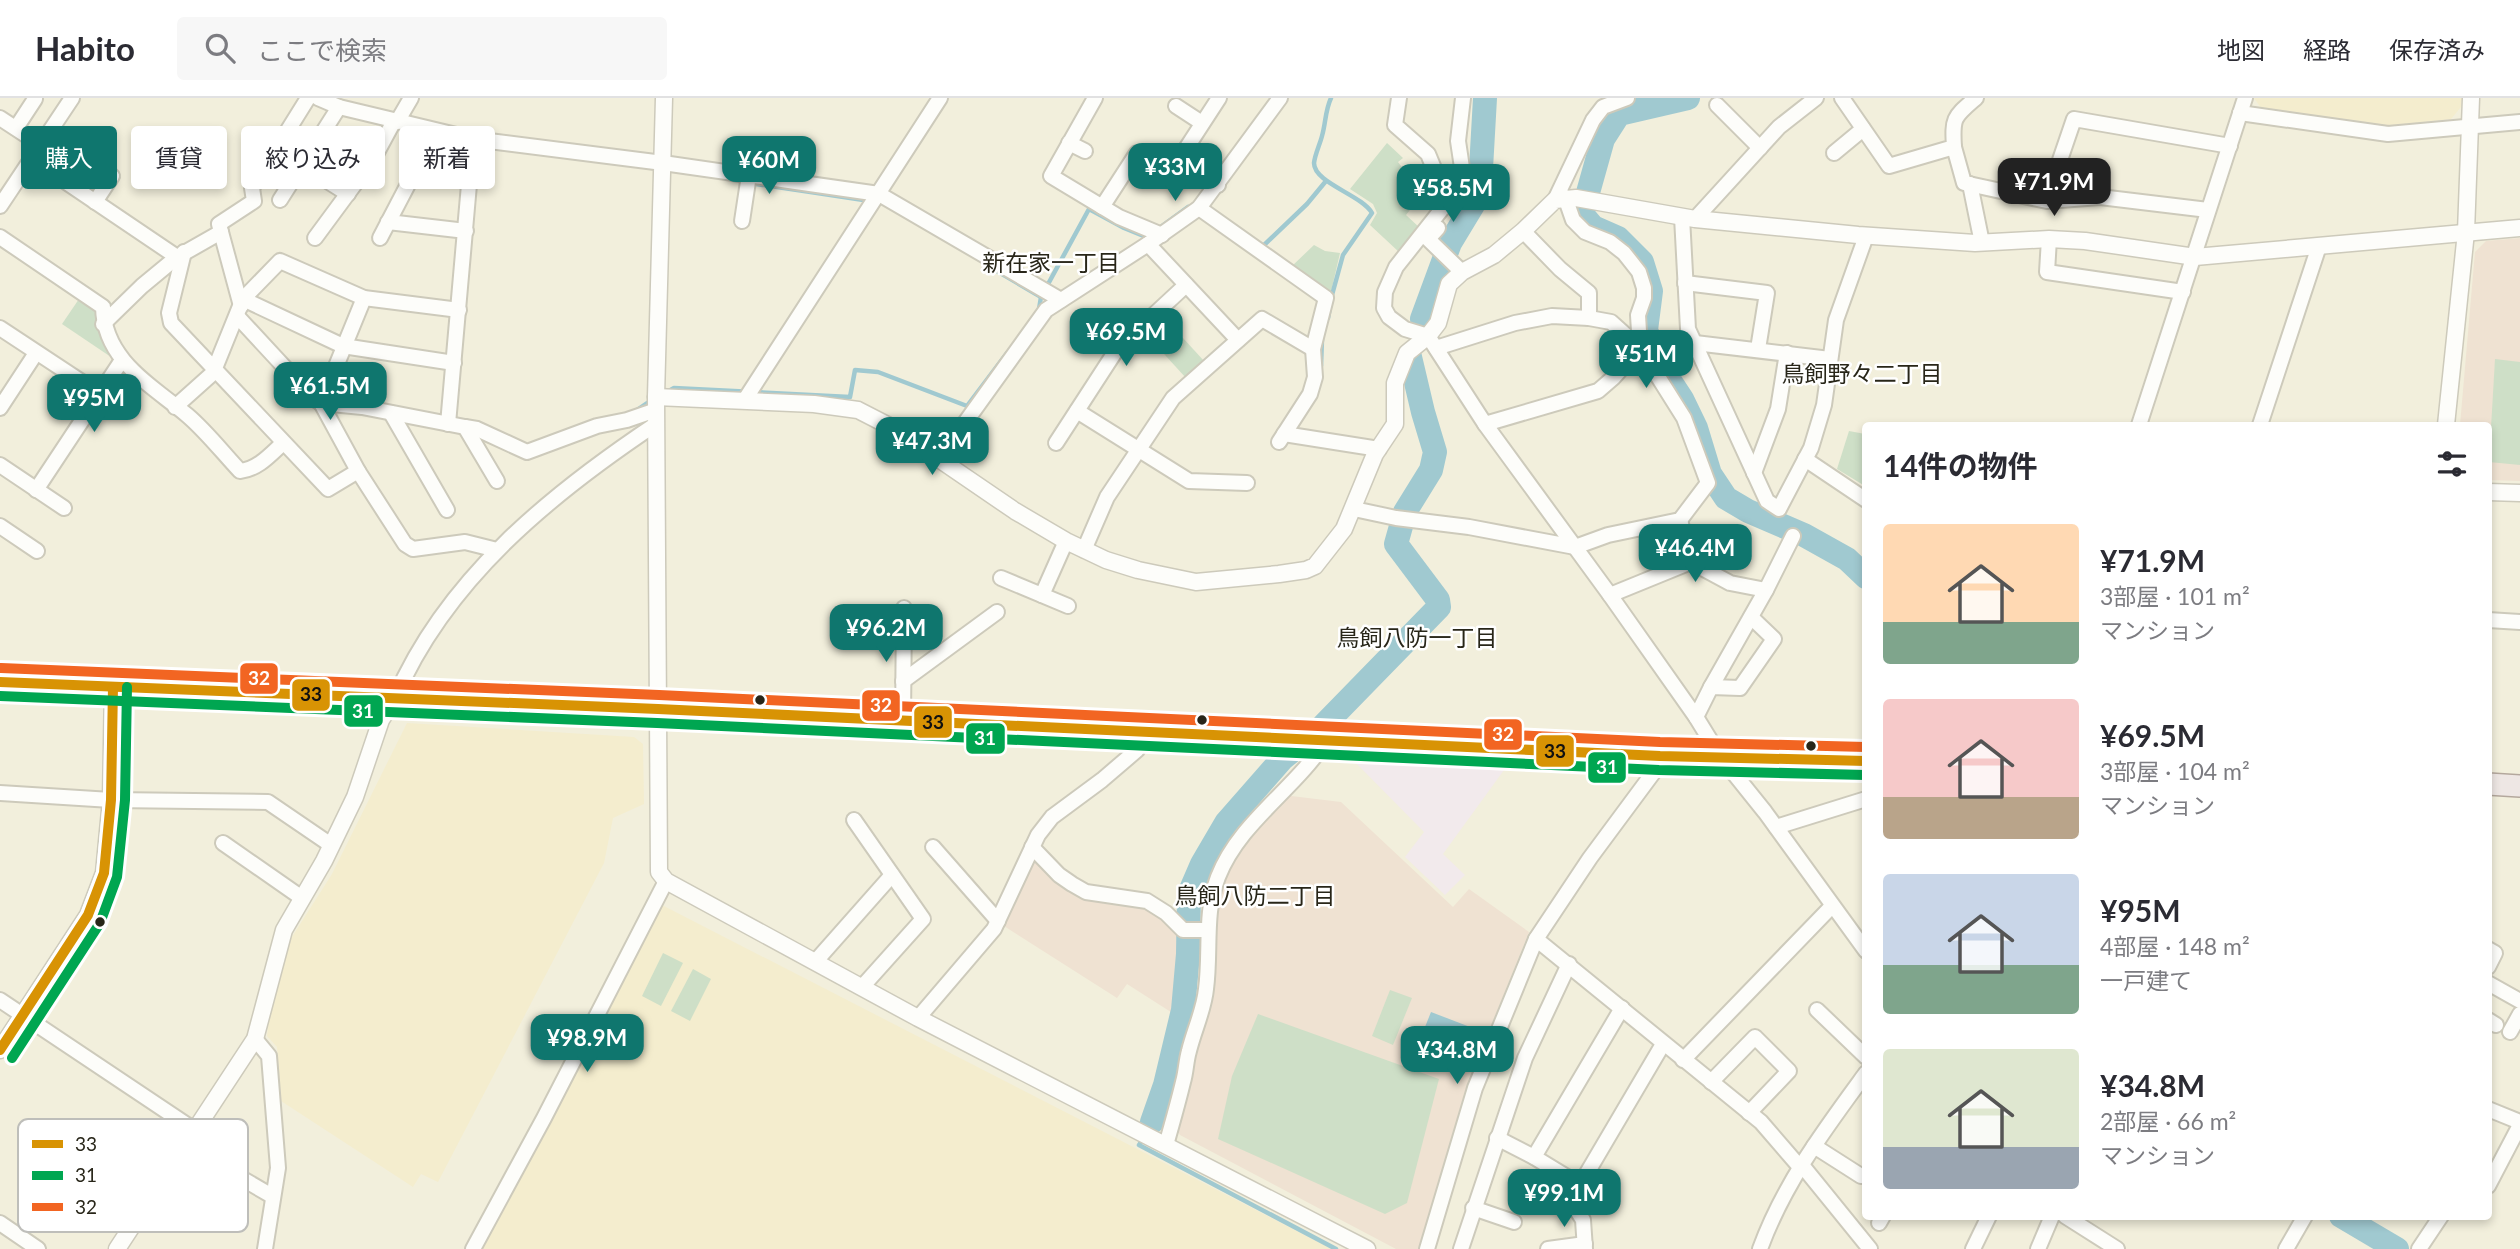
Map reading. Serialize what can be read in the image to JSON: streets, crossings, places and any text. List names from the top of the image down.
{
  "districts": [
    "新在家一丁目",
    "鳥飼野々二丁目",
    "鳥飼八防一丁目",
    "鳥飼八防二丁目"
  ],
  "lines": ["transit line 32", "transit line 33", "transit line 31"],
  "legend": ["33", "31", "32"],
  "page": {
    "header": "Habito",
    "search": "ここで検索",
    "nav": ["地図", "経路", "保存済み"],
    "chip": [
      "購入",
      "賃貸",
      "絞り込み",
      "新着"
    ],
    "price": [
      "¥60M",
      "¥33M",
      "¥71.9M",
      "¥58.5M",
      "¥69.5M",
      "¥51M",
      "¥61.5M",
      "¥95M",
      "¥47.3M",
      "¥46.4M",
      "¥96.2M",
      "¥98.9M",
      "¥34.8M",
      "¥99.1M"
    ],
    "heading": "14件の物件",
    "list": [
      {
        "name": "¥71.9M",
        "note": "3部屋 · 101 m² · マンション"
      },
      {
        "name": "¥69.5M",
        "note": "3部屋 · 104 m² · マンション"
      },
      {
        "name": "¥95M",
        "note": "4部屋 · 148 m² · 一戸建て"
      },
      {
        "name": "¥34.8M",
        "note": "2部屋 · 66 m² · マンション"
      }
    ]
  }
}
